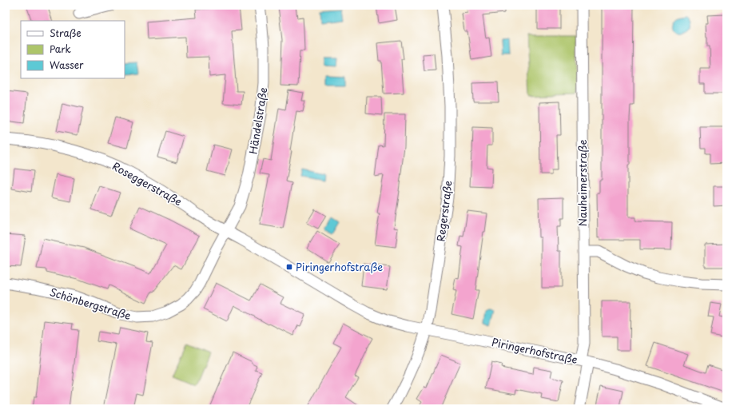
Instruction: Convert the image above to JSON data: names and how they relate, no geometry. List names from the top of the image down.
{
  "streets": {
    "street": [
      "Händelstraße",
      "Nauheimerstraße",
      "Roseggerstraße",
      "Regerstraße",
      "Schönbergstraße",
      "Piringerhofstraße"
    ]
  },
  "crossings": [
    ["Händelstraße", "Roseggerstraße"],
    ["Händelstraße", "Schönbergstraße"],
    ["Händelstraße", "Piringerhofstraße"],
    ["Nauheimerstraße", "Piringerhofstraße"],
    ["Roseggerstraße", "Schönbergstraße"],
    ["Roseggerstraße", "Piringerhofstraße"],
    ["Regerstraße", "Piringerhofstraße"],
    ["Schönbergstraße", "Piringerhofstraße"]
  ],
  "places": {
    "transit": ["Piringerhofstraße"]
  },
  "legend": ["Straße", "Park", "Wasser"]
}
